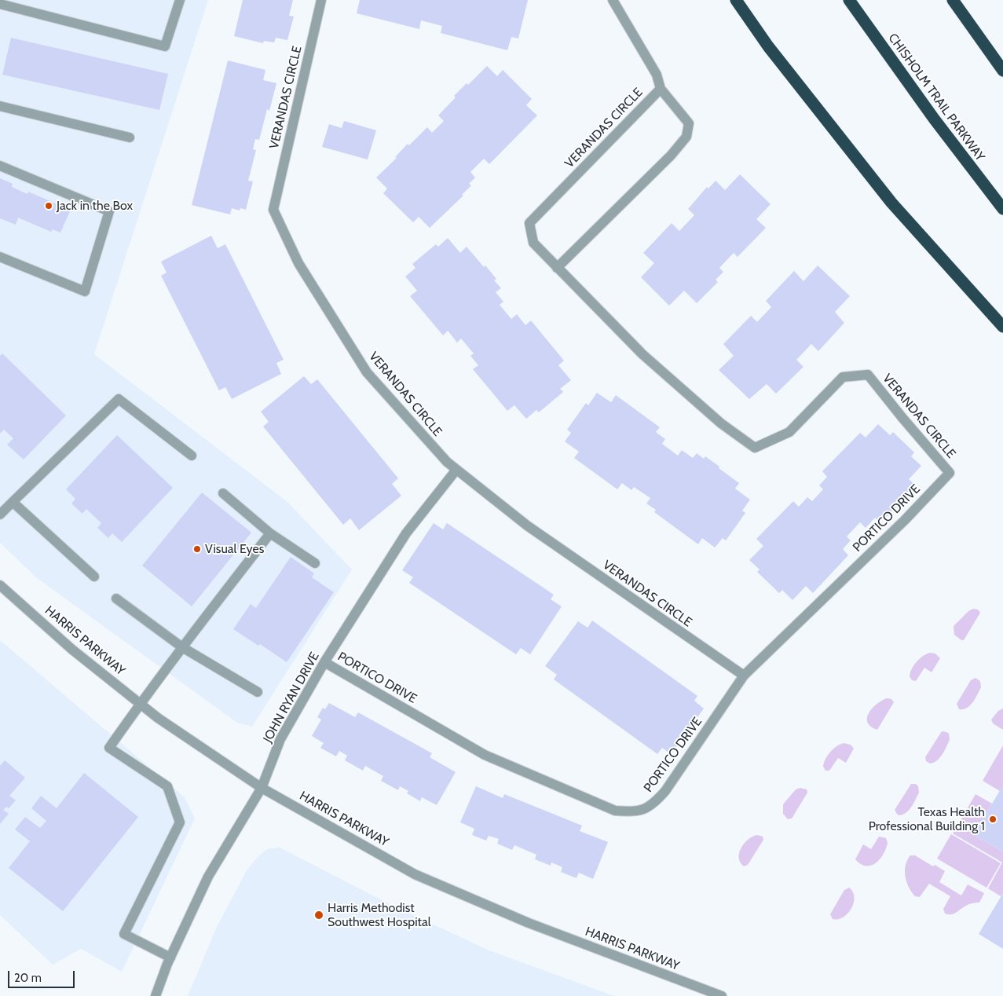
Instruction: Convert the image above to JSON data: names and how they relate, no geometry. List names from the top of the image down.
{
  "streets": {
    "highway": ["CHISHOLM TRAIL PARKWAY"],
    "street": [
      "VERANDAS CIRCLE",
      "PORTICO DRIVE",
      "HARRIS PARKWAY",
      "JOHN RYAN DRIVE"
    ]
  },
  "crossings": [
    ["VERANDAS CIRCLE", "PORTICO DRIVE"],
    ["VERANDAS CIRCLE", "JOHN RYAN DRIVE"],
    ["PORTICO DRIVE", "JOHN RYAN DRIVE"],
    ["HARRIS PARKWAY", "JOHN RYAN DRIVE"]
  ],
  "places": [
    "Jack in the Box",
    "Visual Eyes",
    "Texas Health Professional Building 1",
    "Harris Methodist Southwest Hospital"
  ],
  "scale_bar": "20 m"
}
